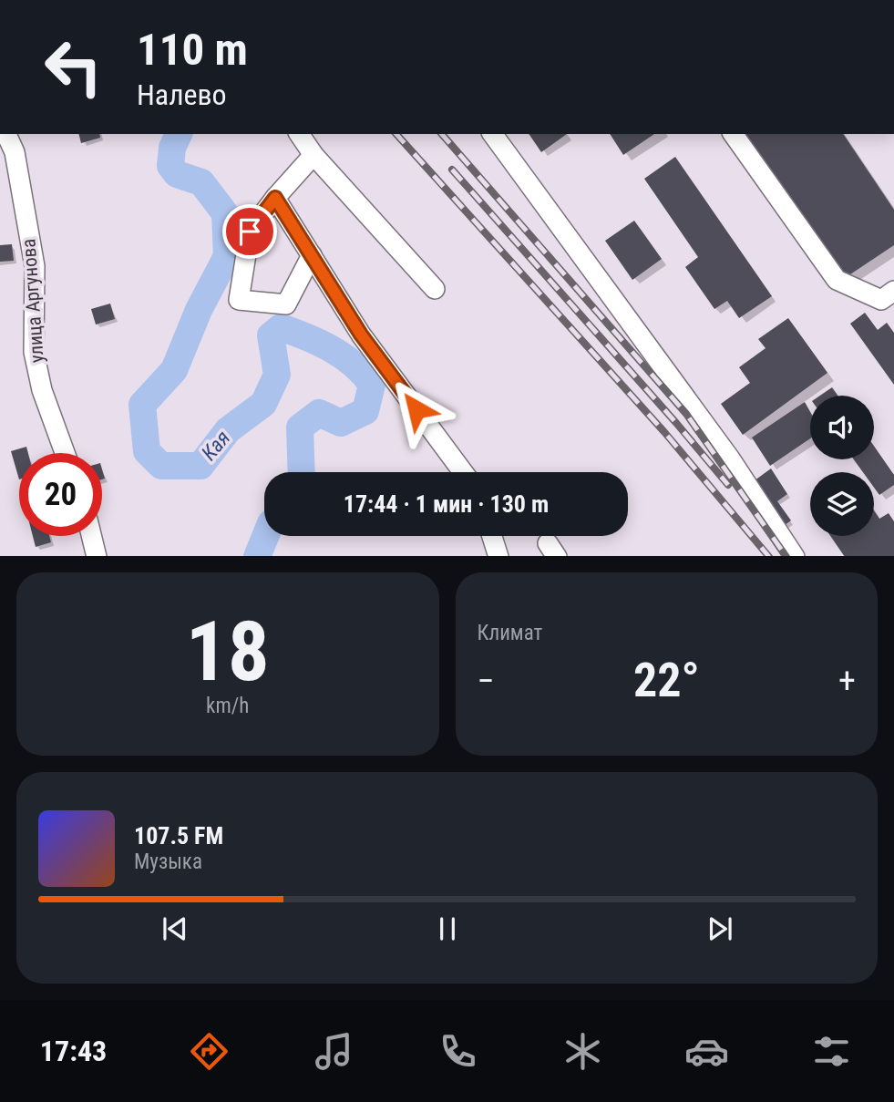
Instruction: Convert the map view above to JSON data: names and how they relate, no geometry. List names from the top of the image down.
{
  "streets": {
    "street": ["улица Аргунова"]
  },
  "water": ["Кая"],
  "page": {
    "turn": ["110 m", "Налево"],
    "limit": "20",
    "trip": "17:44 · 1 мин · 130 m",
    "tile": [
      ["18", "km/h"],
      "Климат"
    ],
    "heat": ["−", "22°", "+"],
    "song": ["107.5 FM", "Музыка"],
    "tabs": "17:43"
  }
}
